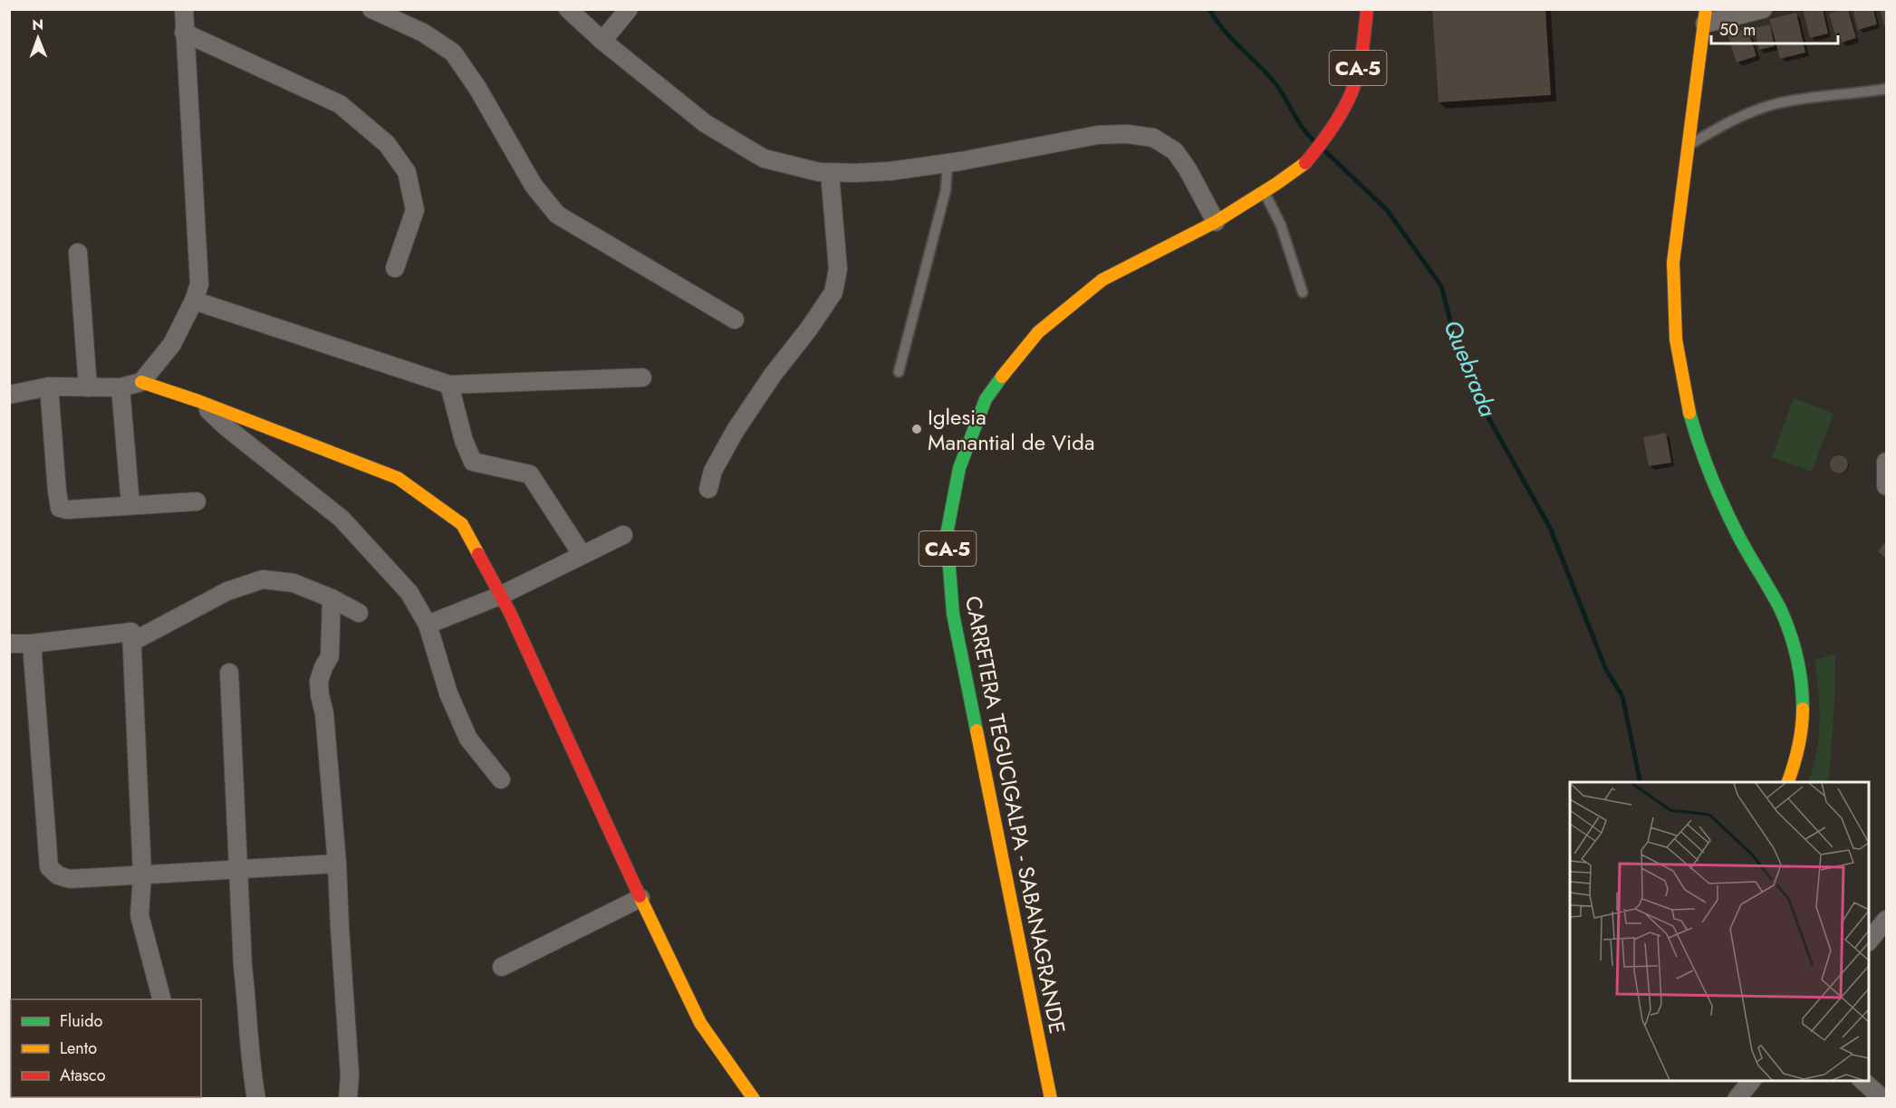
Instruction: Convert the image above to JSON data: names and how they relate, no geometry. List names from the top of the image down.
{
  "streets": {
    "main road": ["CA-5", "CARRETERA TEGUCIGALPA - SABANAGRANDE"]
  },
  "water": ["Quebrada"],
  "places": ["Iglesia Manantial de Vida"],
  "legend": ["Fluido", "Lento", "Atasco"],
  "scale_bar": "50 m",
  "north": "top"
}
